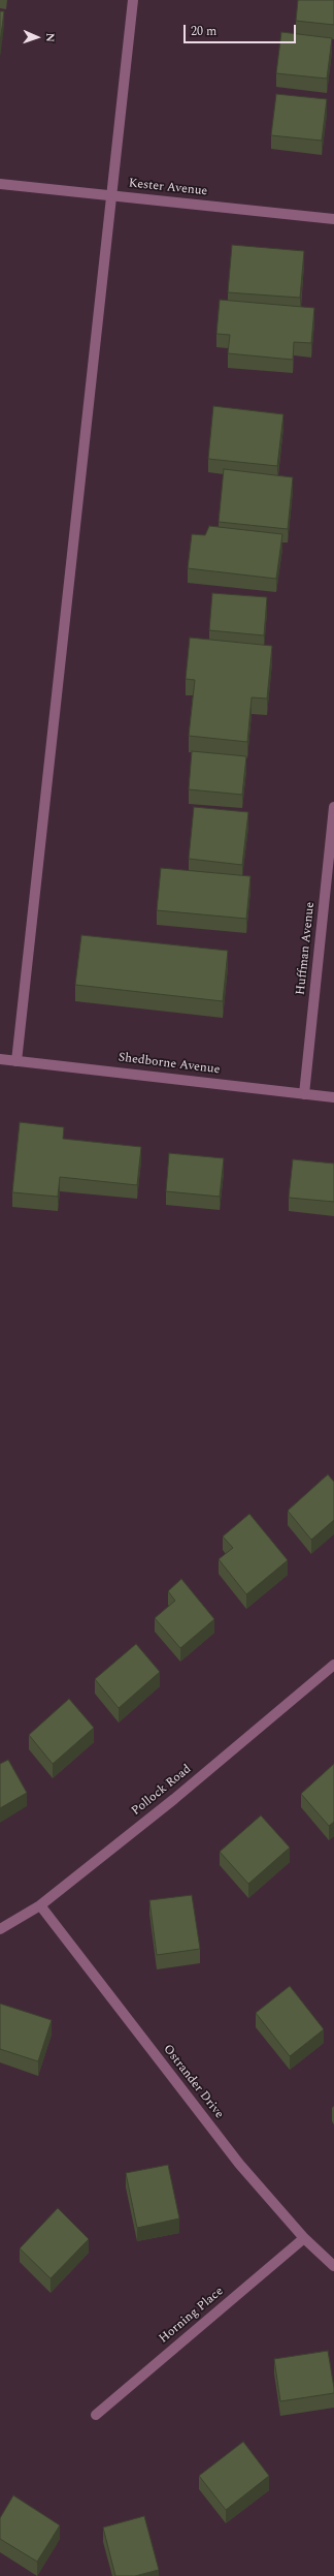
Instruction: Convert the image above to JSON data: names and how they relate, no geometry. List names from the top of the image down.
{
  "streets": {
    "street": [
      "Kester Avenue",
      "Huffman Avenue",
      "Shedborne Avenue",
      "Pollock Road",
      "Ostrander Drive",
      "Horning Place"
    ]
  },
  "crossings": [
    ["Huffman Avenue", "Shedborne Avenue"],
    ["Pollock Road", "Ostrander Drive"],
    ["Ostrander Drive", "Horning Place"]
  ],
  "scale_bar": "20 m",
  "north": "right"
}
